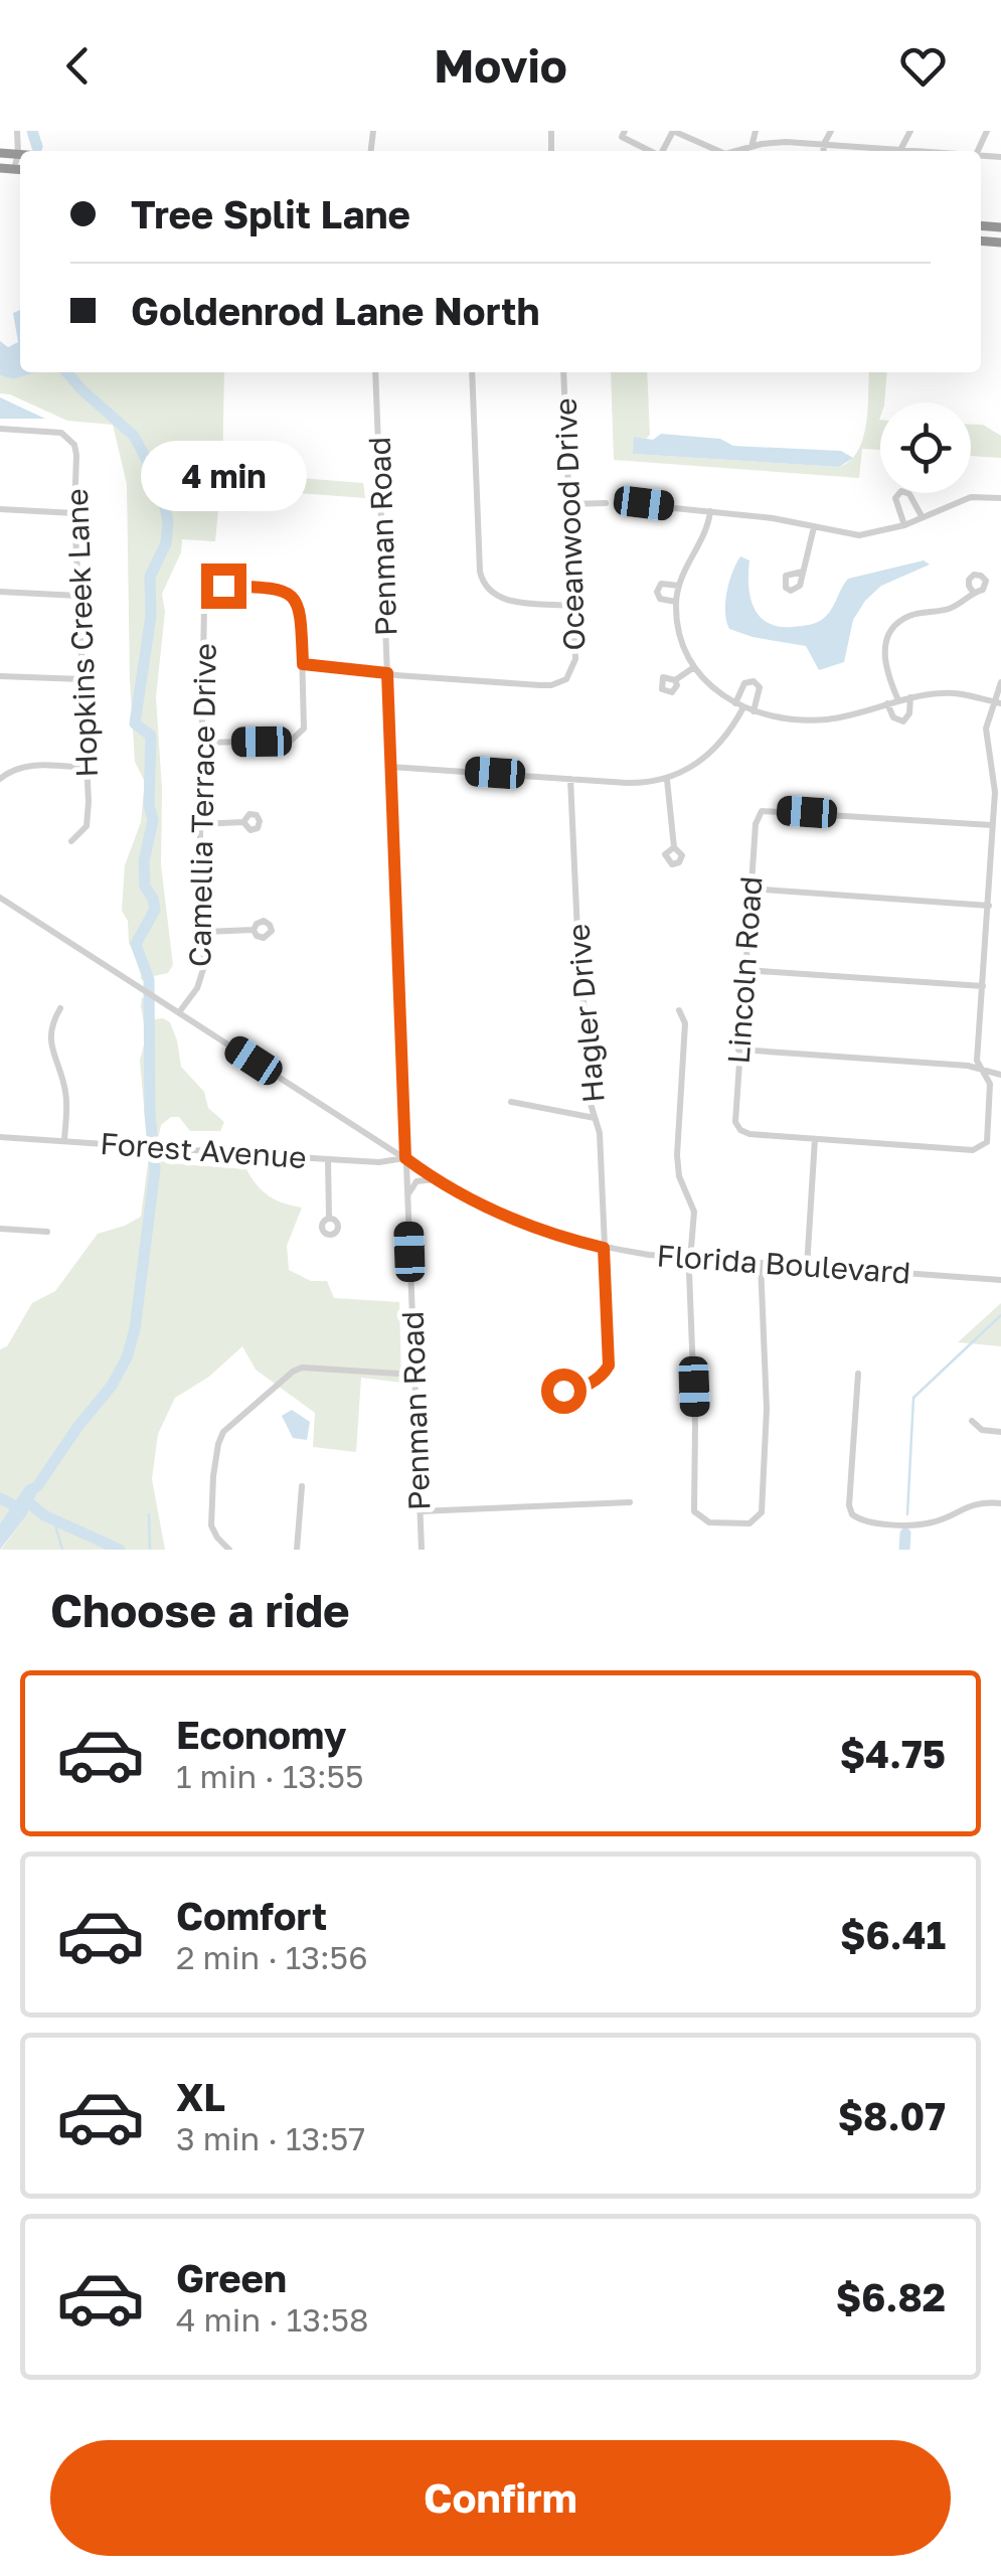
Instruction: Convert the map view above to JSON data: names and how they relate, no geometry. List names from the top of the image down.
{
  "streets": {
    "street": [
      "Oceanwood Drive",
      "Penman Road",
      "Hopkins Creek Lane",
      "Camellia Terrace Drive",
      "Lincoln Road",
      "Hagler Drive",
      "Forest Avenue",
      "Florida Boulevard"
    ]
  },
  "crossings": [
    ["Oceanwood Drive", "Penman Road"],
    ["Penman Road", "Forest Avenue"],
    ["Penman Road", "Florida Boulevard"],
    ["Camellia Terrace Drive", "Florida Boulevard"],
    ["Hagler Drive", "Florida Boulevard"],
    ["Forest Avenue", "Florida Boulevard"]
  ],
  "page": {
    "header": "Movio",
    "banner": ["Tree Split Lane", "Goldenrod Lane North"],
    "bubble": "4 min",
    "heading": "Choose a ride",
    "list": [
      {
        "name": "Economy",
        "note": "1 min · 13:55",
        "value": "$4.75"
      },
      {
        "name": "Comfort",
        "note": "2 min · 13:56",
        "value": "$6.41"
      },
      {
        "name": "XL",
        "note": "3 min · 13:57",
        "value": "$8.07"
      },
      {
        "name": "Green",
        "note": "4 min · 13:58",
        "value": "$6.82"
      }
    ],
    "buttons": "Confirm"
  }
}
